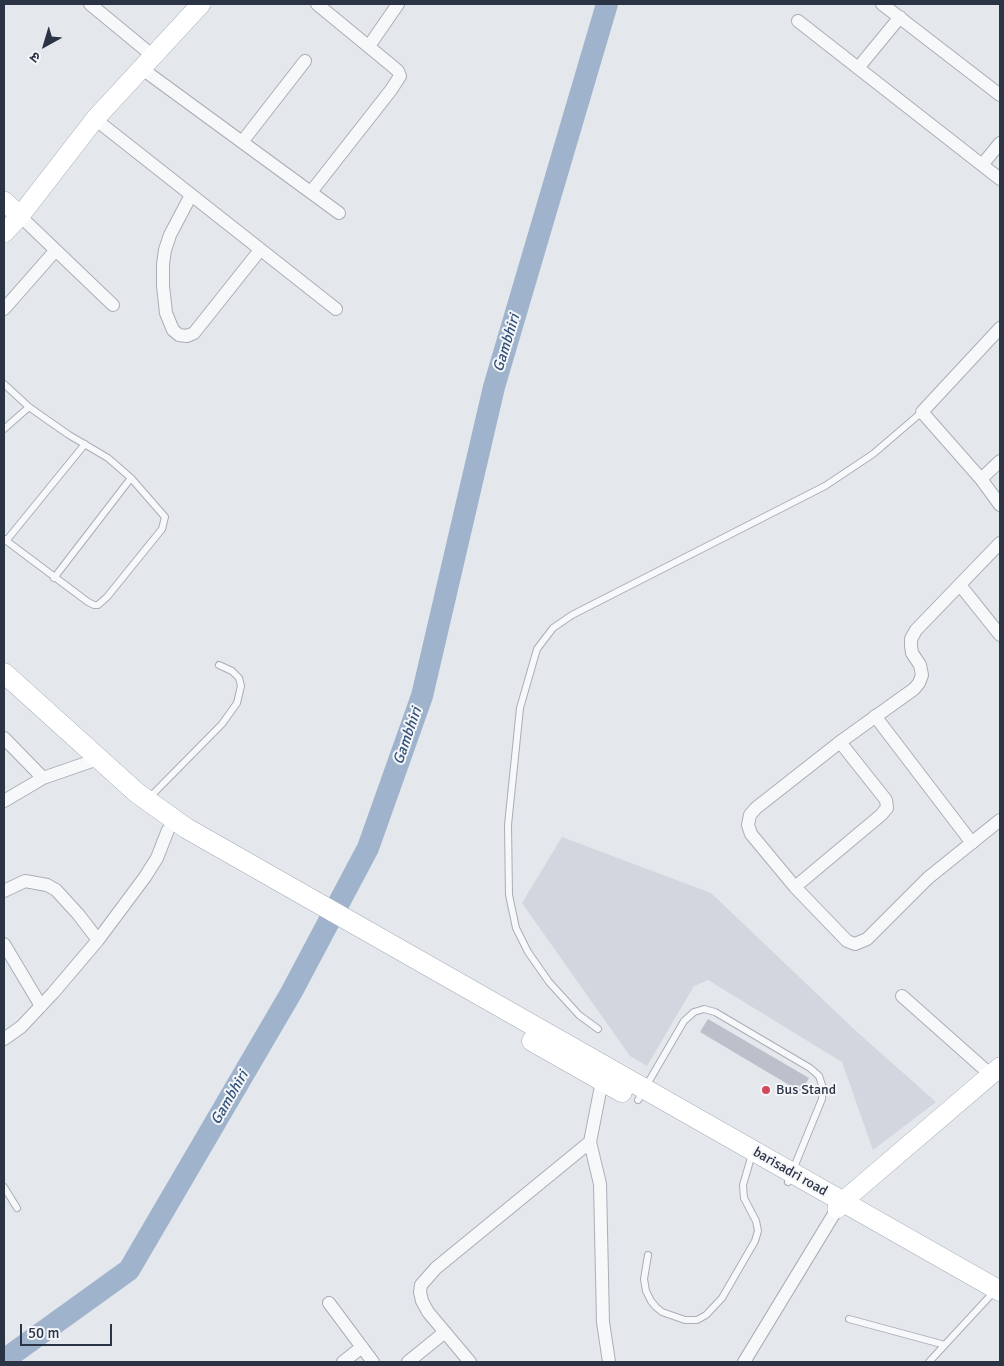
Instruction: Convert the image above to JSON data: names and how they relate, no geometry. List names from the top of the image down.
{
  "streets": {
    "main road": ["barisadri road"]
  },
  "water": ["Gambhiri"],
  "places": ["Bus Stand"],
  "scale_bar": "50 m",
  "north": "bottom left"
}
